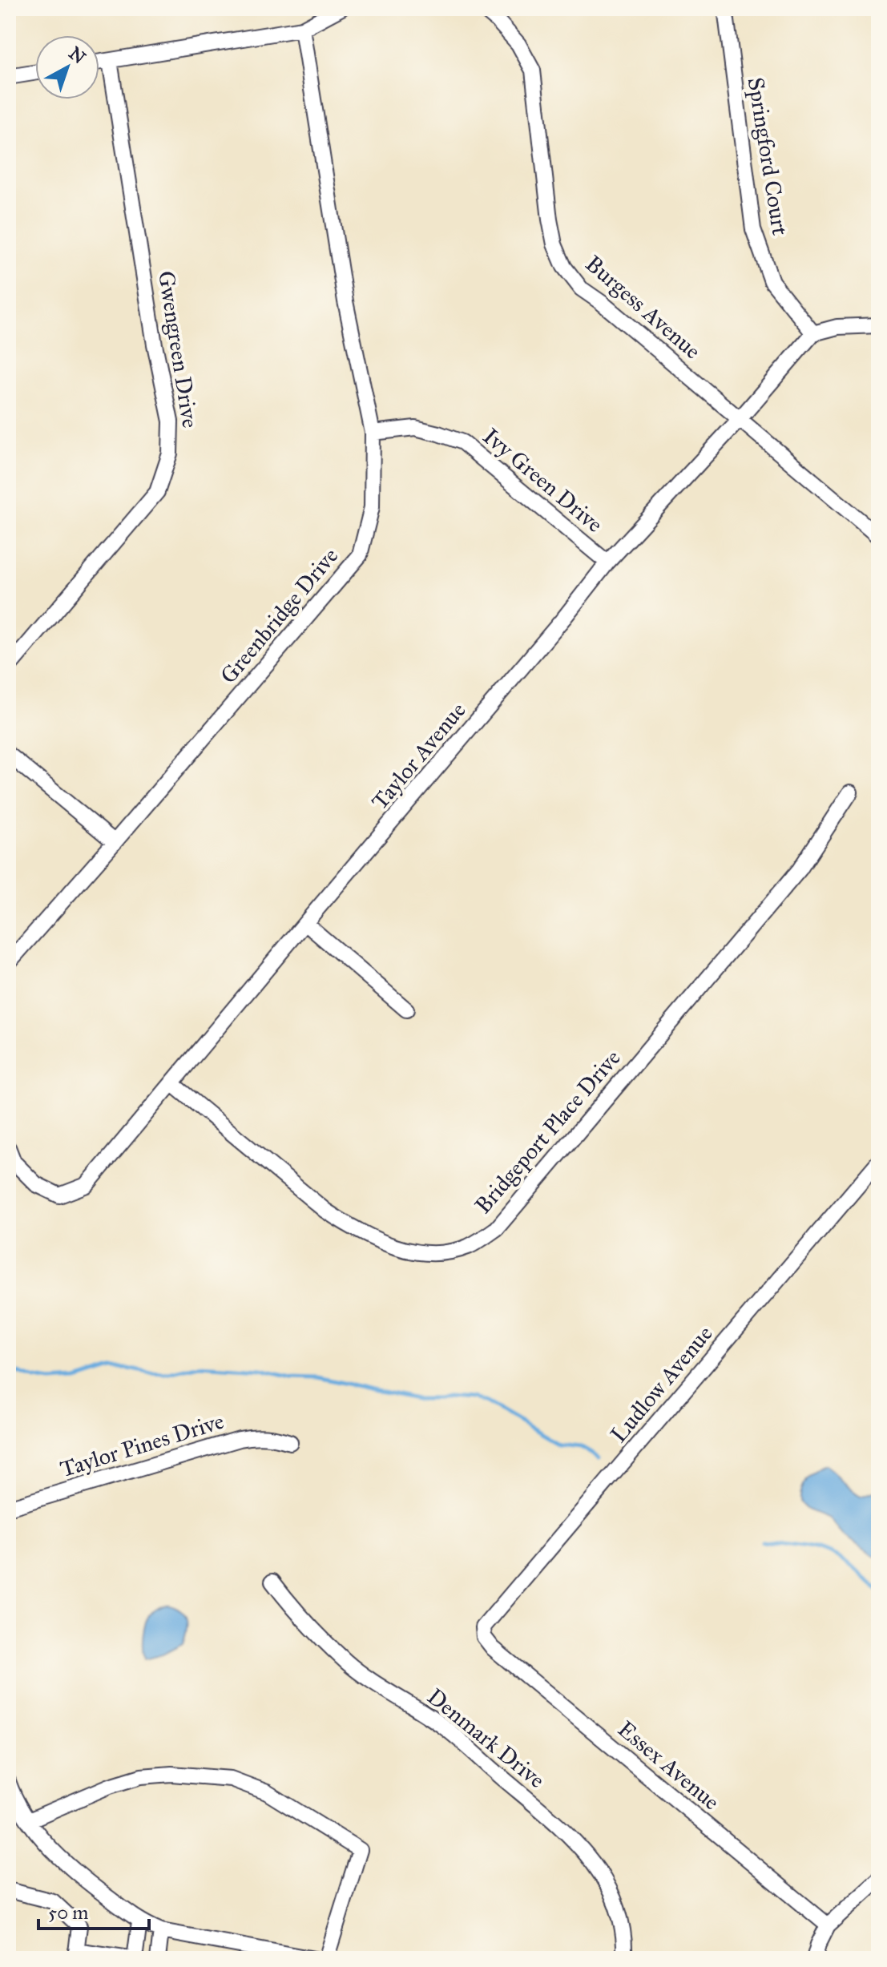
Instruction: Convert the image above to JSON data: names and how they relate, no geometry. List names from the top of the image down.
{
  "streets": {
    "street": [
      "Springford Court",
      "Burgess Avenue",
      "Gwengreen Drive",
      "Ivy Green Drive",
      "Greenbridge Drive",
      "Taylor Avenue",
      "Bridgeport Place Drive",
      "Ludlow Avenue",
      "Taylor Pines Drive",
      "Denmark Drive",
      "Essex Avenue"
    ]
  },
  "crossings": [
    ["Springford Court", "Taylor Avenue"],
    ["Burgess Avenue", "Taylor Avenue"],
    ["Ivy Green Drive", "Greenbridge Drive"],
    ["Ivy Green Drive", "Taylor Avenue"],
    ["Taylor Avenue", "Bridgeport Place Drive"],
    ["Ludlow Avenue", "Essex Avenue"]
  ],
  "scale_bar": "50 m",
  "north": "top right"
}
